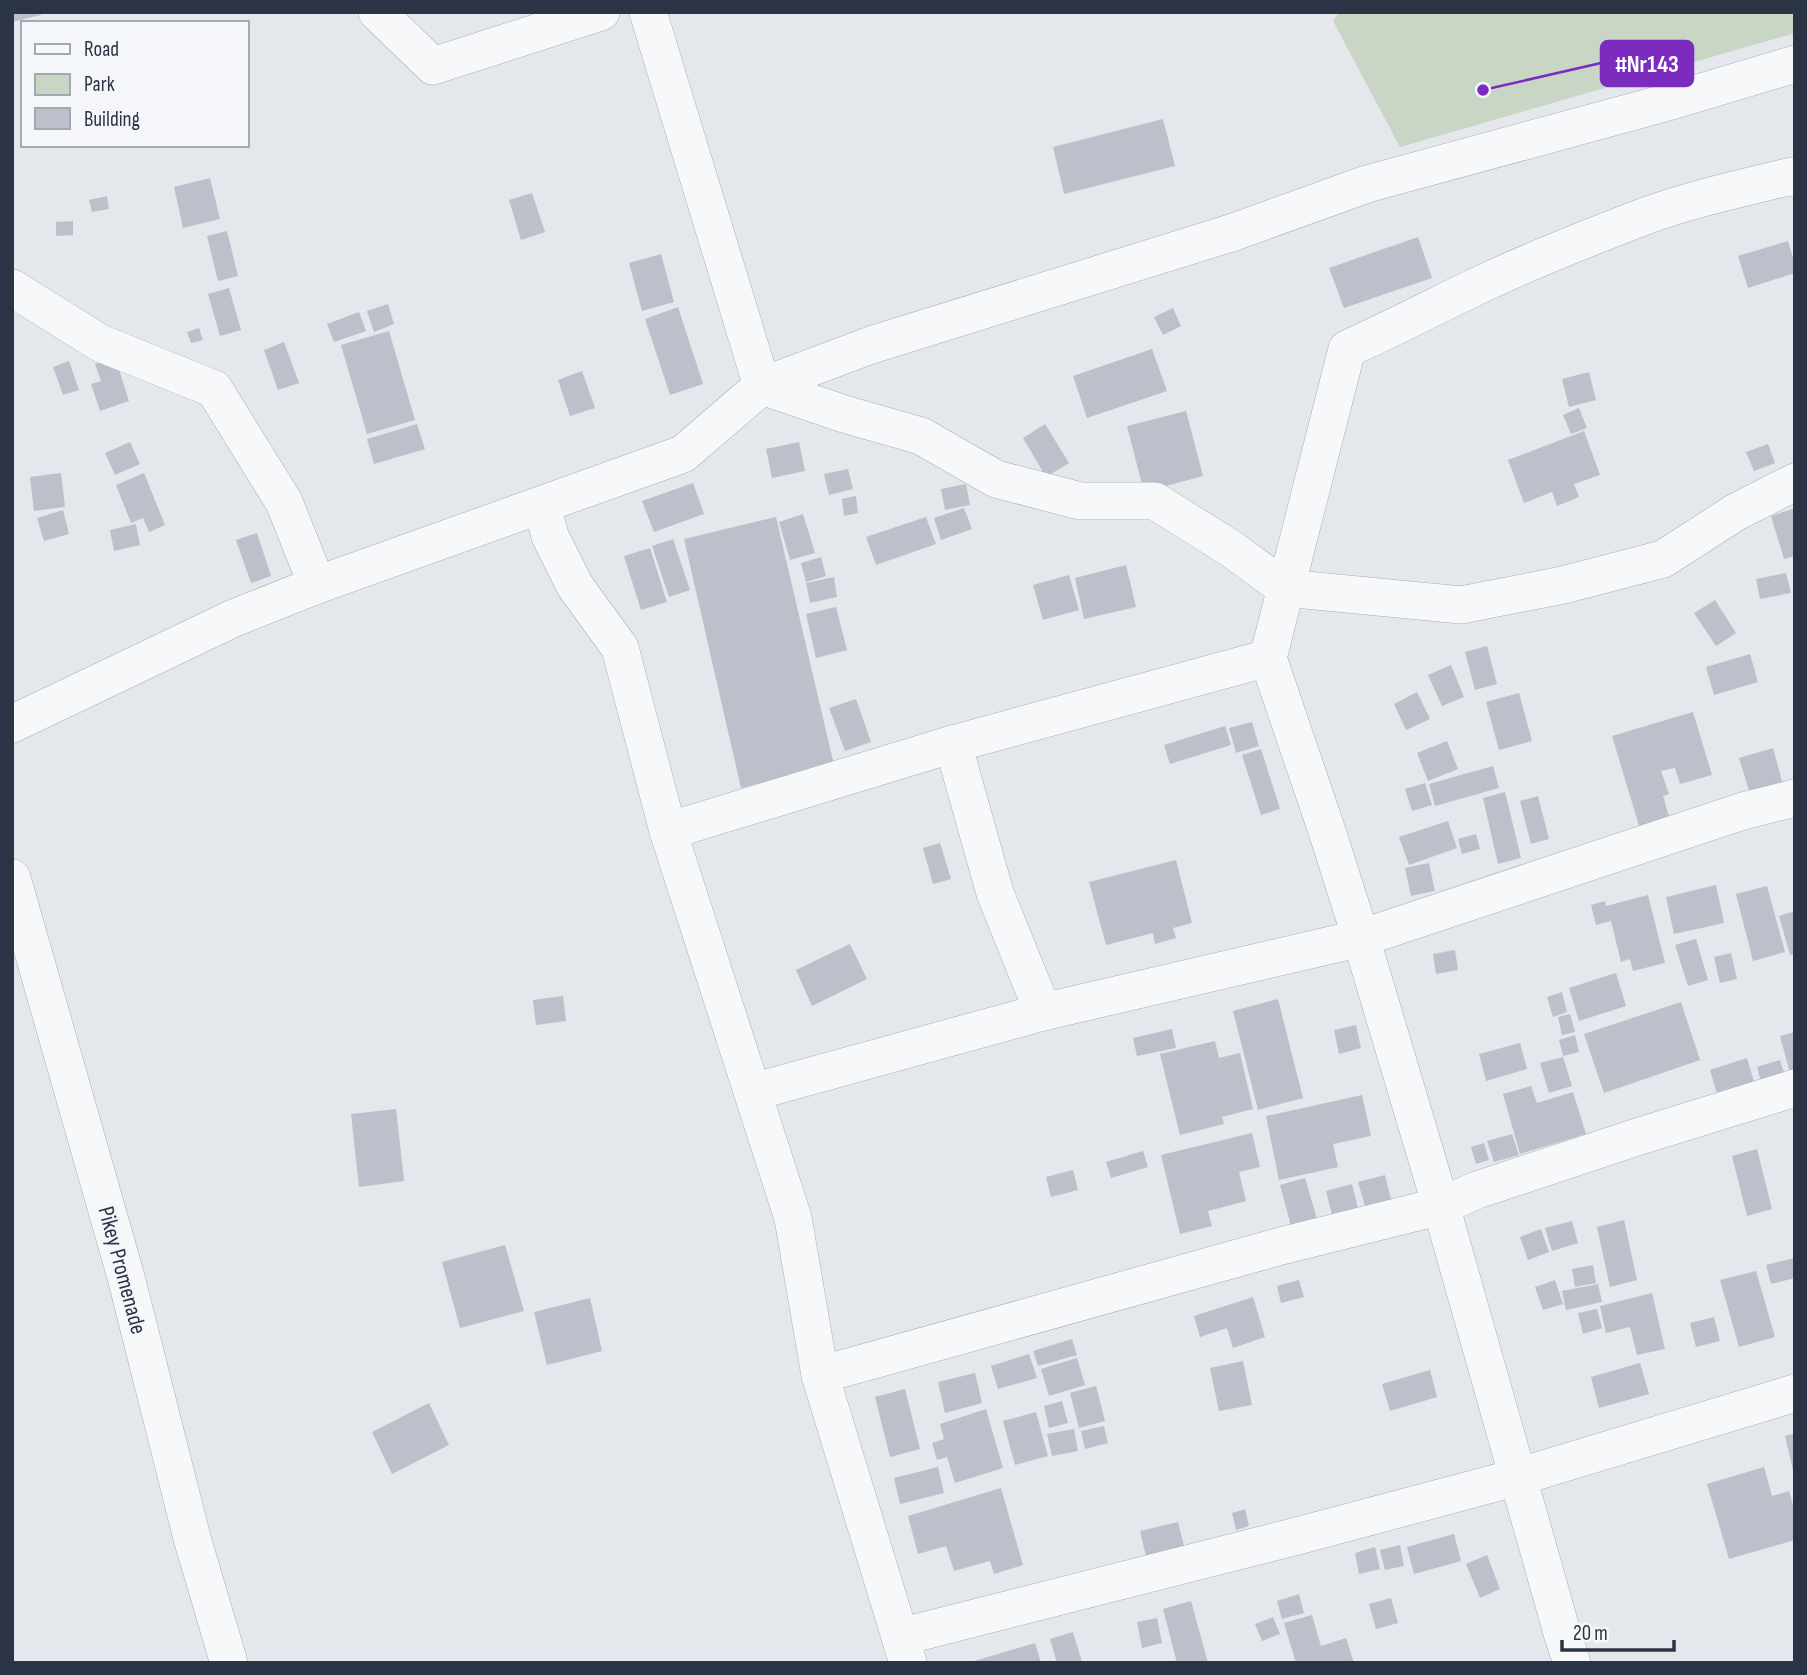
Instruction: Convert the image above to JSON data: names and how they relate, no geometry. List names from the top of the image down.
{
  "streets": {
    "street": ["Pikey Promenade"]
  },
  "places": ["#Nr143"],
  "legend": ["Road", "Park", "Building"],
  "scale_bar": "20 m"
}
